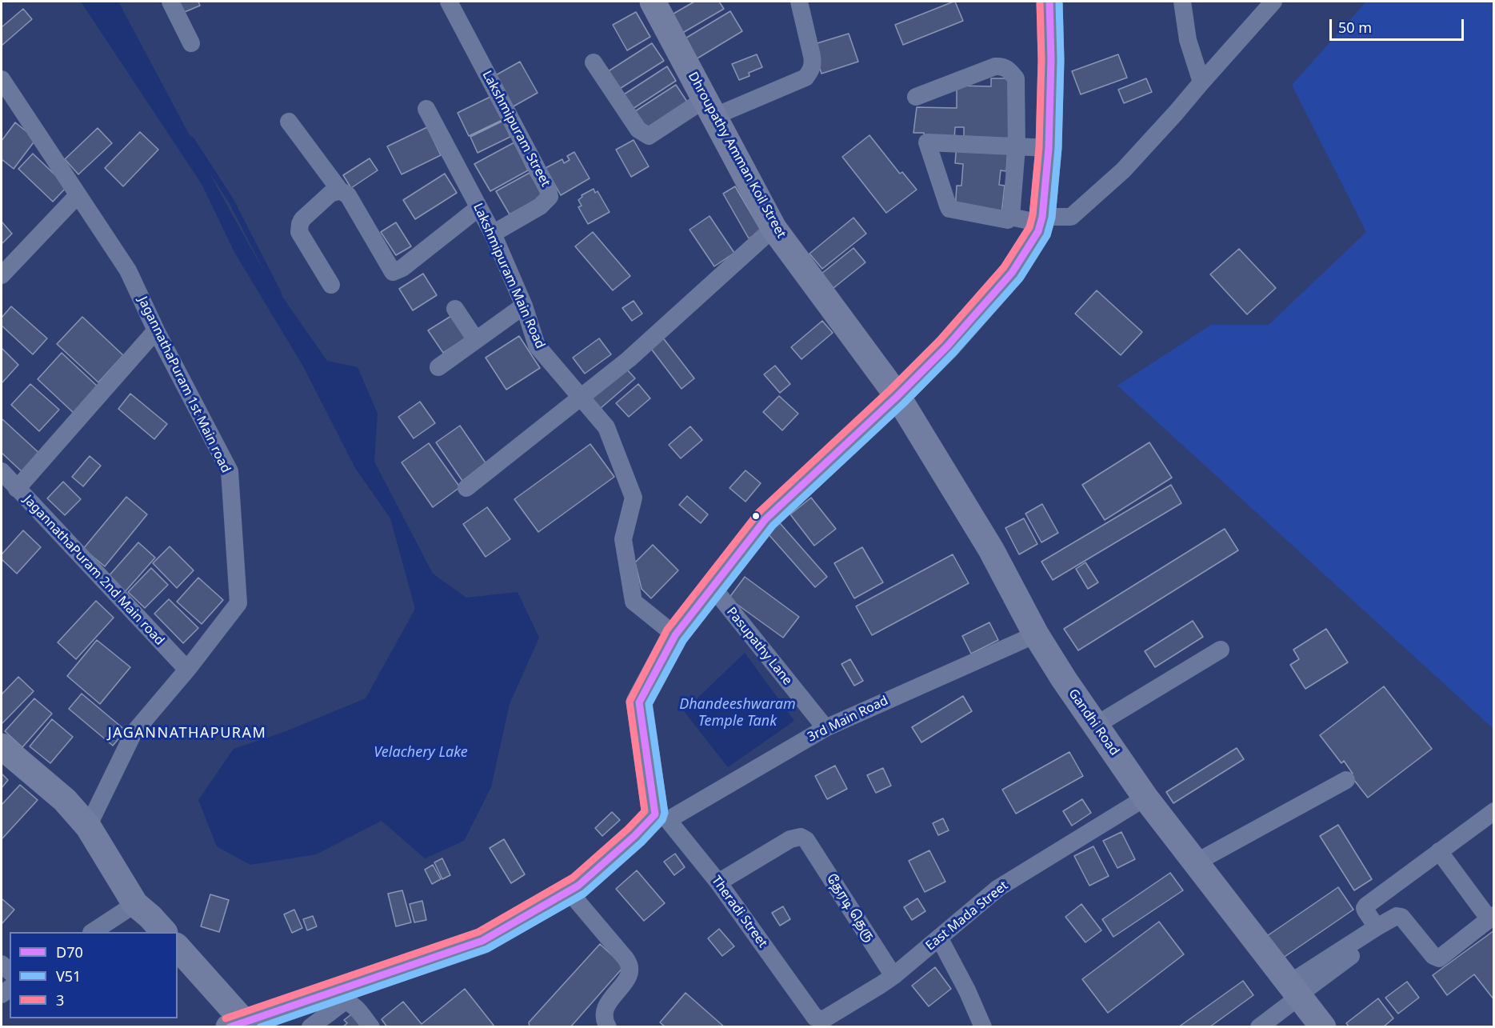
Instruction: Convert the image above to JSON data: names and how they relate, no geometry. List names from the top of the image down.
{
  "streets": {
    "street": [
      "Lakshmipuram Street",
      "Dhroupathy Amman Koil Street",
      "Lakshmipuram Main Road",
      "JagannathaPuram 1st Main road",
      "JagannathaPuram 2nd Main road",
      "Pasupathy Lane",
      "3rd Main Road",
      "Gandhi Road",
      "தேரடி தெரு",
      "Theradi Street",
      "East Mada Street"
    ]
  },
  "crossings": [
    ["Lakshmipuram Street", "Lakshmipuram Main Road"],
    ["Dhroupathy Amman Koil Street", "Gandhi Road"],
    ["JagannathaPuram 1st Main road", "JagannathaPuram 2nd Main road"],
    ["Pasupathy Lane", "3rd Main Road"],
    ["3rd Main Road", "Gandhi Road"],
    ["3rd Main Road", "Theradi Street"],
    ["Gandhi Road", "East Mada Street"],
    ["தேரடி தெரு", "Theradi Street"],
    ["தேரடி தெரு", "East Mada Street"],
    ["Theradi Street", "East Mada Street"]
  ],
  "districts": ["JAGANNATHAPURAM"],
  "water": ["Dhandeeshwaram Temple Tank", "Velachery Lake"],
  "lines": ["transit line D70", "transit line V51", "transit line 3"],
  "legend": ["D70", "V51", "3"],
  "scale_bar": "50 m"
}
